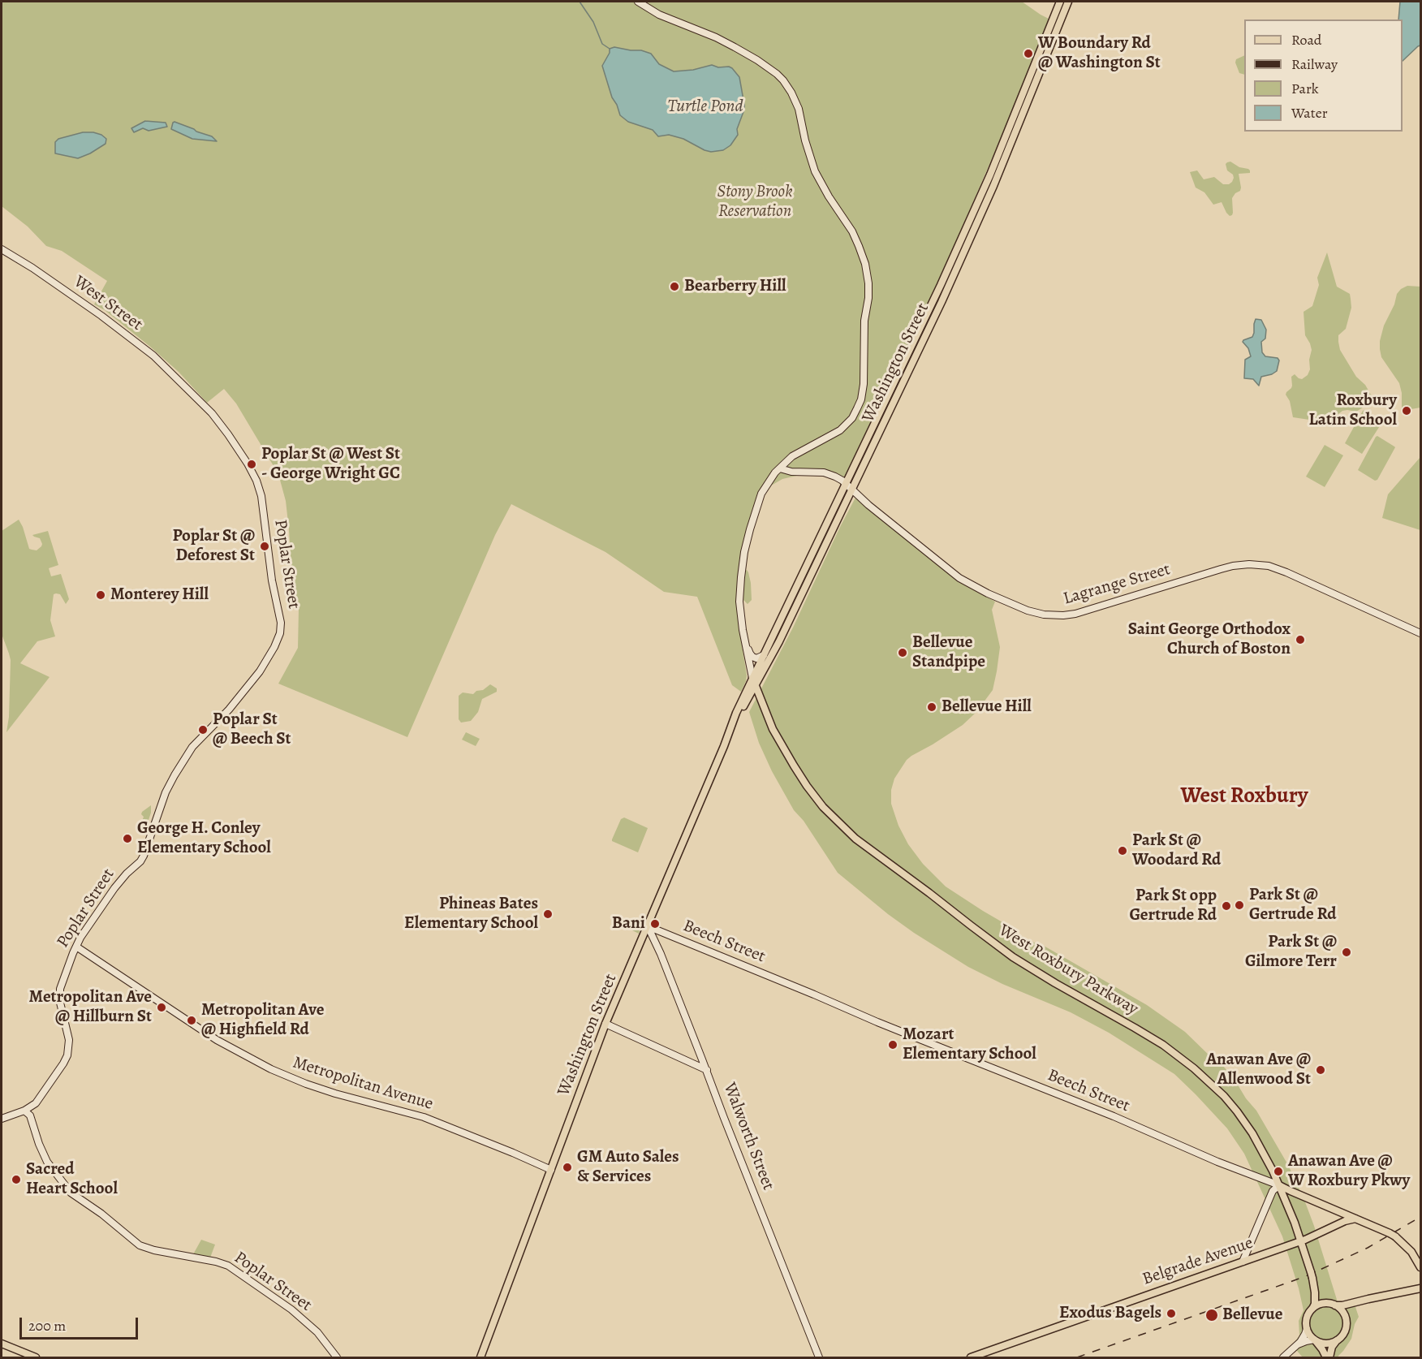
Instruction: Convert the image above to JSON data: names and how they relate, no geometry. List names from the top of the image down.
{
  "streets": {
    "main road": [
      "Washington Street",
      "Beech Street",
      "West Roxbury Parkway",
      "Belgrade Avenue"
    ],
    "street": [
      "West Street",
      "Poplar Street",
      "Lagrange Street",
      "Metropolitan Avenue",
      "Walworth Street"
    ]
  },
  "crossings": [
    ["West Street", "Poplar Street"],
    ["Washington Street", "Lagrange Street"],
    ["Washington Street", "Beech Street"],
    ["Washington Street", "West Roxbury Parkway"],
    ["Washington Street", "Metropolitan Avenue"],
    ["Washington Street", "Walworth Street"],
    ["Poplar Street", "Metropolitan Avenue"],
    ["Beech Street", "West Roxbury Parkway"],
    ["Beech Street", "Walworth Street"],
    ["Beech Street", "Belgrade Avenue"],
    ["West Roxbury Parkway", "Belgrade Avenue"]
  ],
  "districts": ["West Roxbury"],
  "water": ["Turtle Pond"],
  "parks": ["Stony Brook Reservation"],
  "places": [
    "W Boundary Rd @ Washington St",
    "Bearberry Hill",
    "Roxbury Latin School",
    "Poplar St @ West St - George Wright GC",
    "Poplar St @ Deforest St",
    "Monterey Hill",
    "Saint George Orthodox Church of Boston",
    "Bellevue Standpipe",
    "Bellevue Hill",
    "Poplar St @ Beech St",
    "George H. Conley Elementary School",
    "Park St @ Woodard Rd",
    "Park St @ Gertrude Rd",
    "Park St opp Gertrude Rd",
    "Phineas Bates Elementary School",
    "Bani",
    "Park St @ Gilmore Terr",
    "Metropolitan Ave @ Hillburn St",
    "Metropolitan Ave @ Highfield Rd",
    "Mozart Elementary School",
    "Anawan Ave @ Allenwood St",
    "GM Auto Sales & Services",
    "Anawan Ave @ W Roxbury Pkwy",
    "Sacred Heart School",
    "Exodus Bagels",
    "Bellevue"
  ],
  "legend": [
    "Road",
    "Railway",
    "Park",
    "Water"
  ],
  "scale_bar": "200 m"
}
